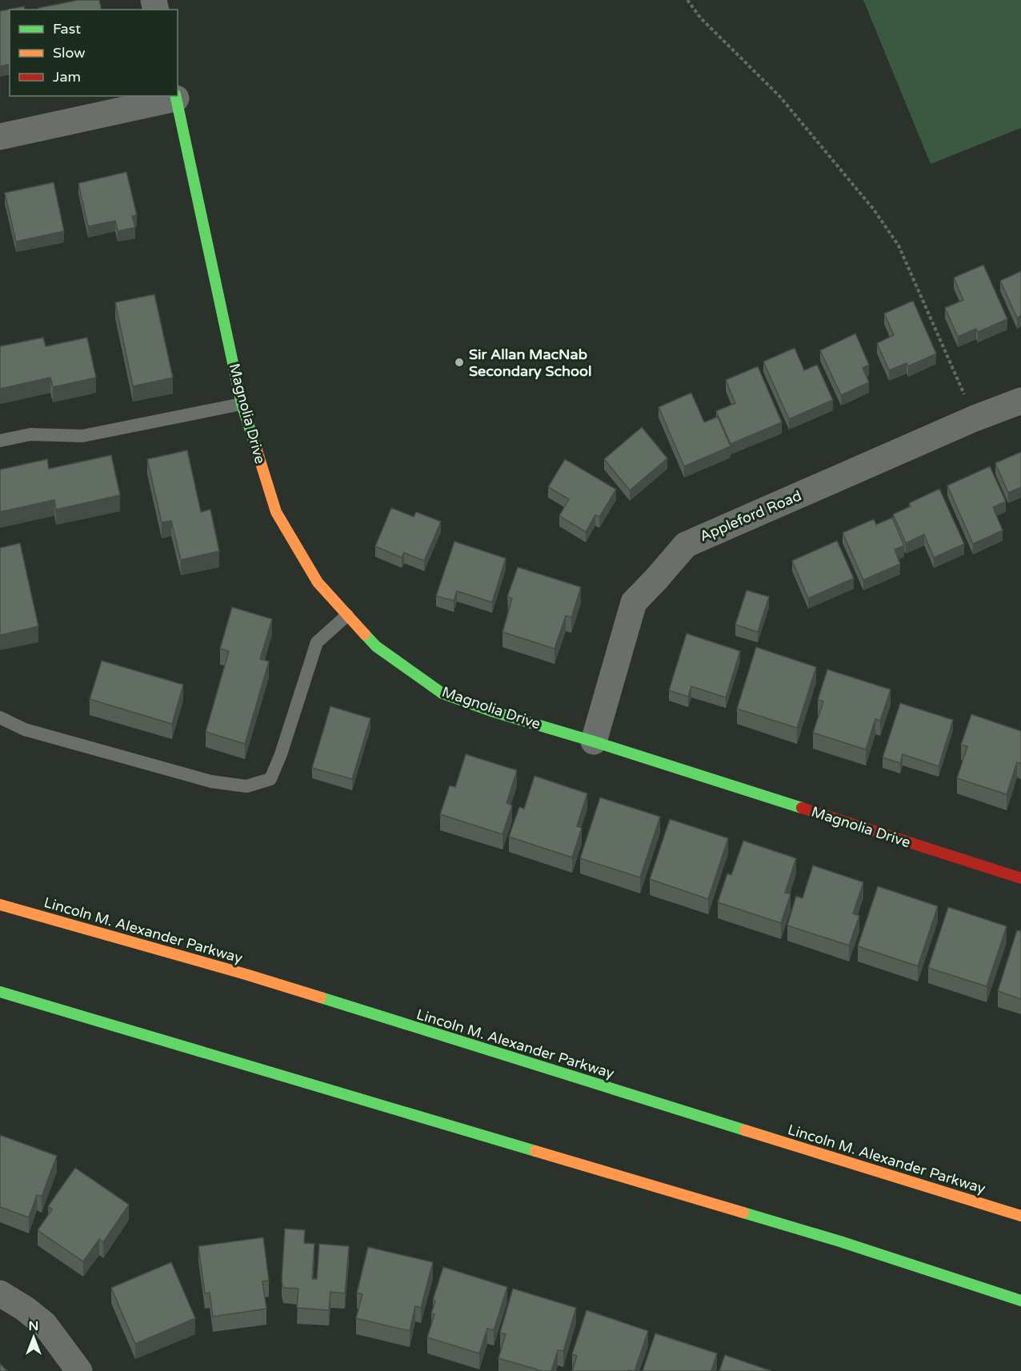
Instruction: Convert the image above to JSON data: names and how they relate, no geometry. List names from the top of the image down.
{
  "streets": {
    "main road": ["Magnolia Drive", "Lincoln M. Alexander Parkway"],
    "street": ["Appleford Road"]
  },
  "crossings": [
    ["Magnolia Drive", "Appleford Road"]
  ],
  "places": ["Sir Allan MacNab Secondary School"],
  "legend": ["Fast", "Slow", "Jam"],
  "north": "top"
}
